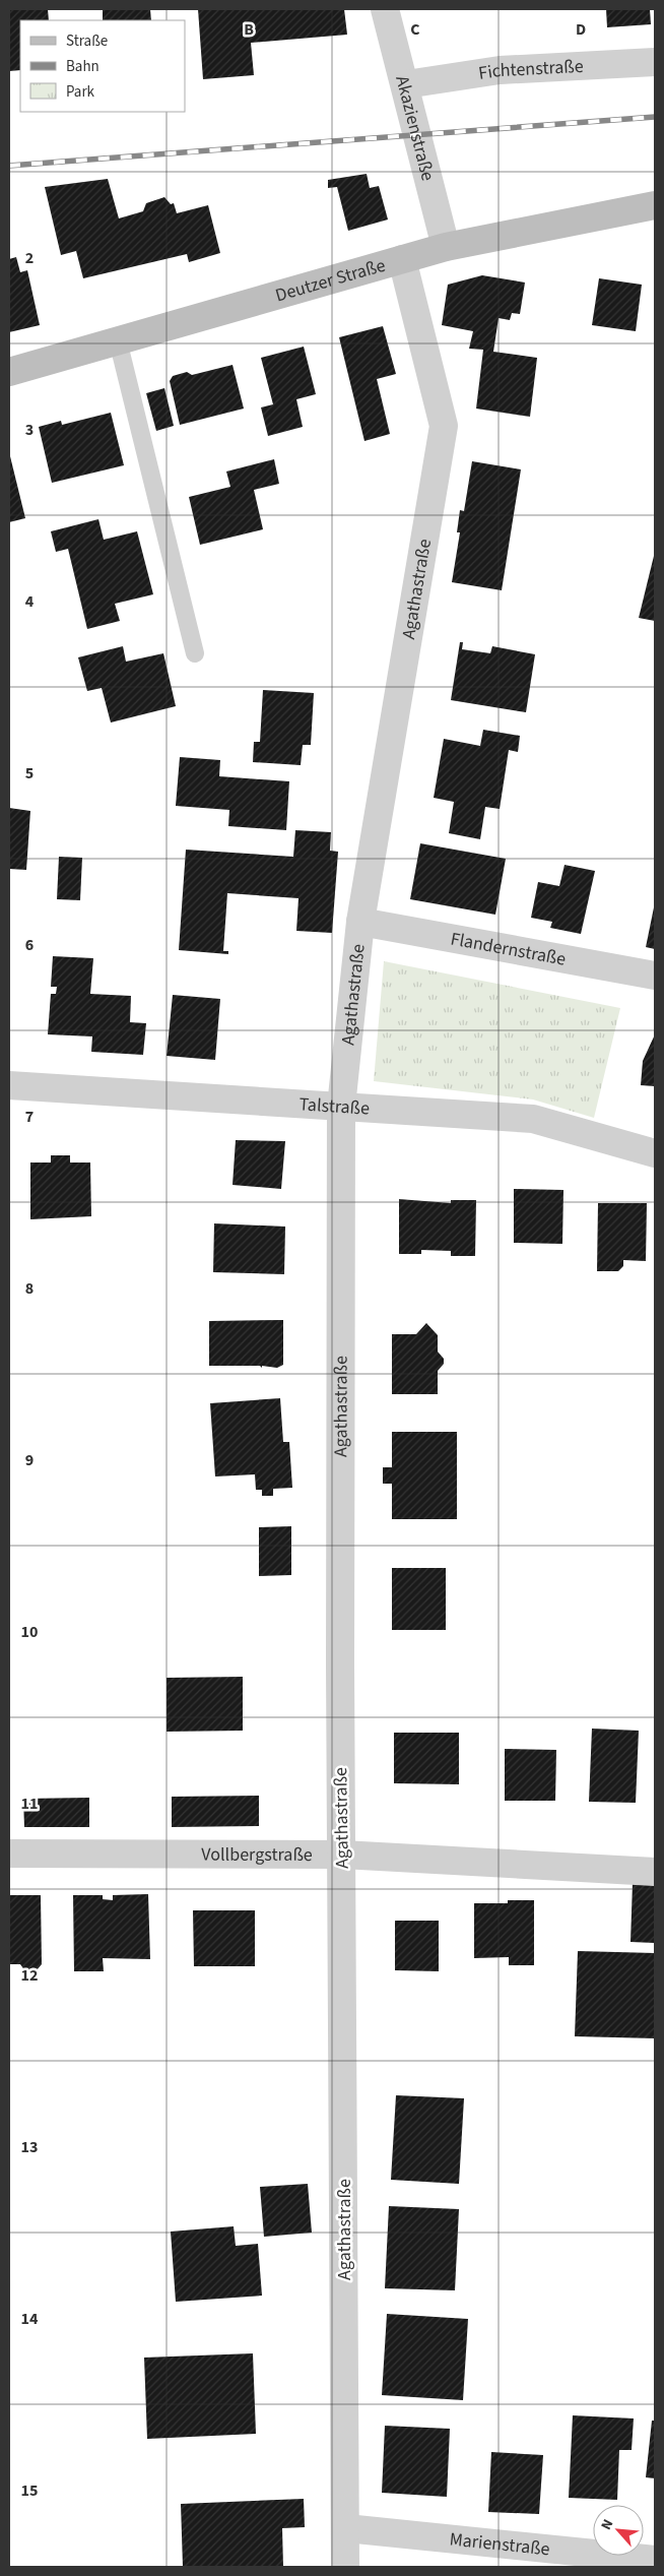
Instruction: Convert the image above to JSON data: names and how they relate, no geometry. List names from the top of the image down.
{
  "streets": {
    "main road": ["Deutzer Straße"],
    "street": [
      "Fichtenstraße",
      "Akazienstraße",
      "Agathastraße",
      "Flandernstraße",
      "Talstraße",
      "Vollbergstraße",
      "Marienstraße"
    ]
  },
  "crossings": [
    ["Fichtenstraße", "Akazienstraße"],
    ["Akazienstraße", "Deutzer Straße"],
    ["Deutzer Straße", "Agathastraße"],
    ["Agathastraße", "Flandernstraße"],
    ["Agathastraße", "Talstraße"],
    ["Agathastraße", "Vollbergstraße"],
    ["Agathastraße", "Marienstraße"]
  ],
  "legend": ["Straße", "Bahn", "Park"],
  "north": "top left",
  "grid": {
    "columns": ["B", "C", "D"],
    "rows": [
      "2",
      "3",
      "4",
      "5",
      "6",
      "7",
      "8",
      "9",
      "10",
      "11",
      "12",
      "13",
      "14",
      "15"
    ]
  }
}
